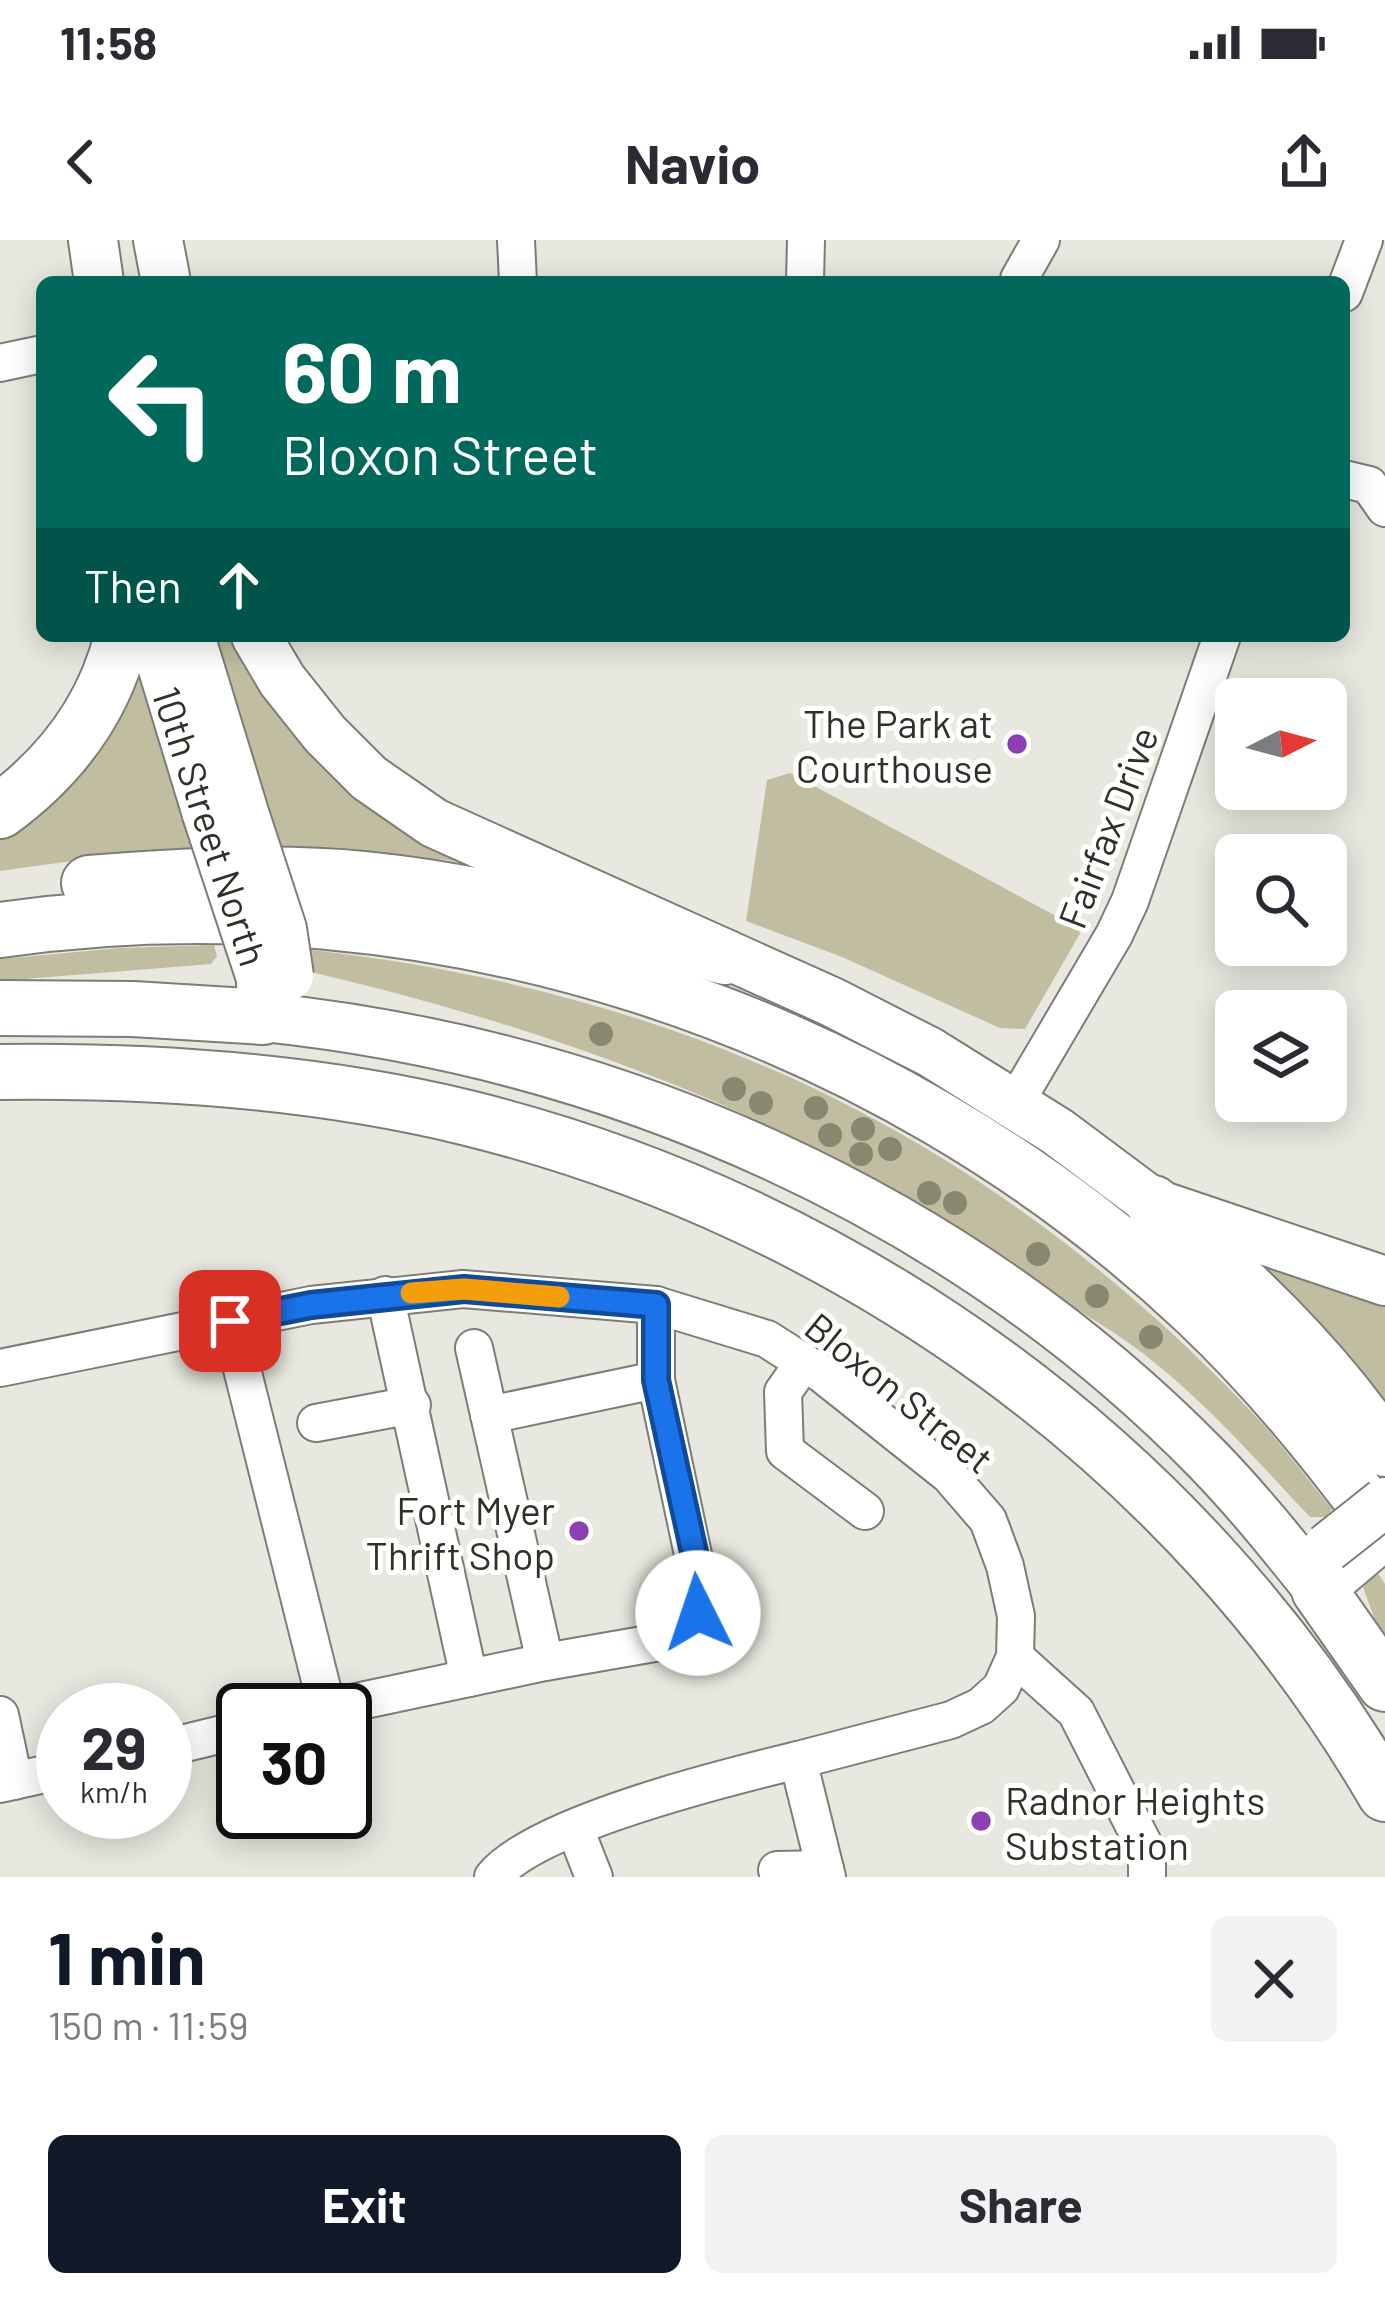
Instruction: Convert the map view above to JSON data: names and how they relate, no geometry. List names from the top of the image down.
{
  "streets": {
    "main road": ["10th Street North"],
    "street": ["Fairfax Drive", "Bloxon Street"]
  },
  "places": ["The Park at Courthouse", "Fort Myer Thrift Shop", "Radnor Heights Substation"],
  "north": "right",
  "page": {
    "status": "11:58",
    "header": "Navio",
    "turn": ["60 m", "Bloxon Street"],
    "then": "Then",
    "speed": "29 km/h",
    "limit": "30",
    "heading": ["1 min", "150 m · 11:59"],
    "buttons": ["Exit", "Share"]
  }
}
